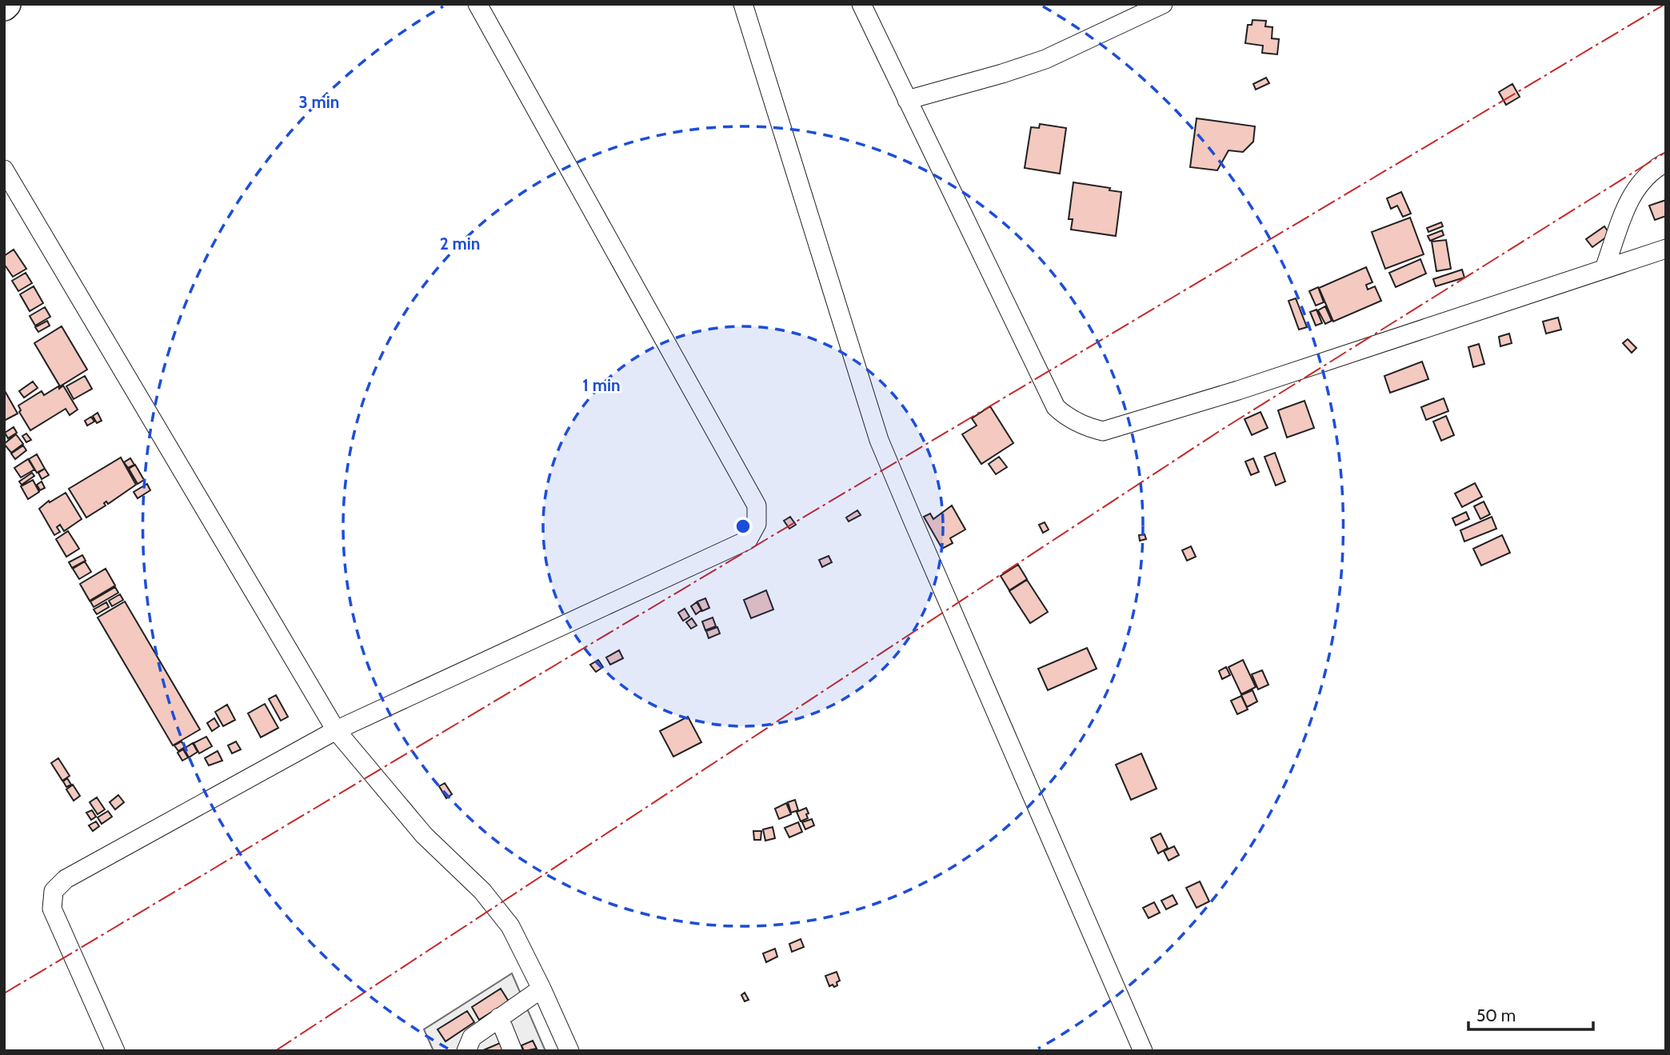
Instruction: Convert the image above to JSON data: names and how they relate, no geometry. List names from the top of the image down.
{
  "scale_bar": "50 m",
  "rings": ["3 min", "2 min", "1 min"]
}
